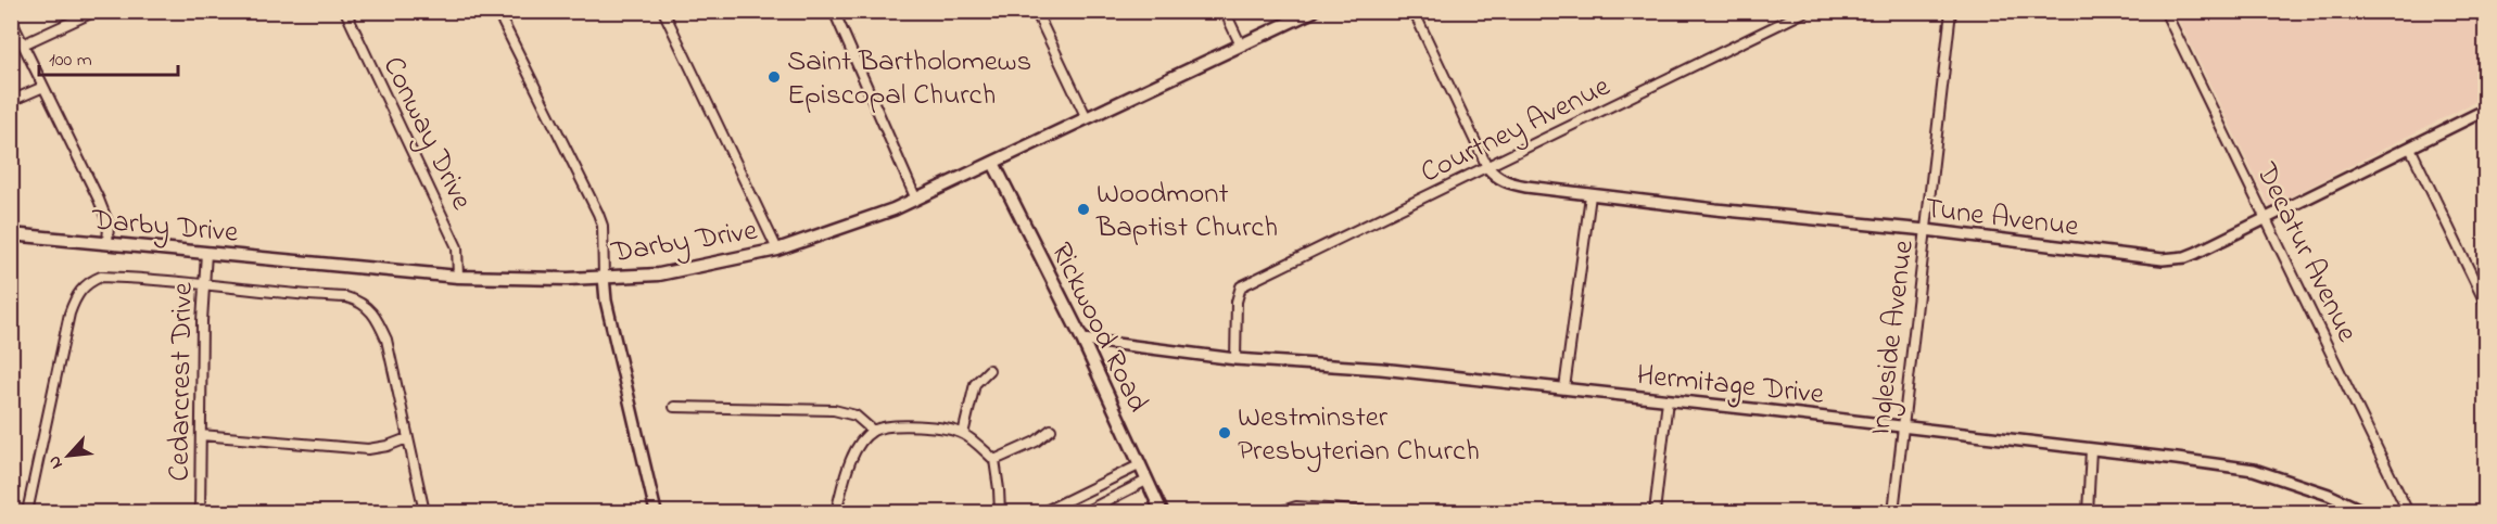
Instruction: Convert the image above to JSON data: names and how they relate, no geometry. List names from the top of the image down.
{
  "streets": {
    "main road": ["Darby Drive", "Rickwood Road"],
    "street": [
      "Courtney Avenue",
      "Conway Drive",
      "Tune Avenue",
      "Decatur Avenue",
      "Ingleside Avenue",
      "Cedarcrest Drive",
      "Hermitage Drive"
    ]
  },
  "crossings": [
    ["Courtney Avenue", "Tune Avenue"],
    ["Courtney Avenue", "Hermitage Drive"],
    ["Conway Drive", "Darby Drive"],
    ["Tune Avenue", "Decatur Avenue"],
    ["Tune Avenue", "Ingleside Avenue"],
    ["Darby Drive", "Rickwood Road"],
    ["Darby Drive", "Cedarcrest Drive"],
    ["Rickwood Road", "Hermitage Drive"],
    ["Ingleside Avenue", "Hermitage Drive"]
  ],
  "places": ["Saint Bartholomews Episcopal Church", "Woodmont Baptist Church", "Westminster Presbyterian Church"],
  "scale_bar": "100 m",
  "north": "bottom left"
}
